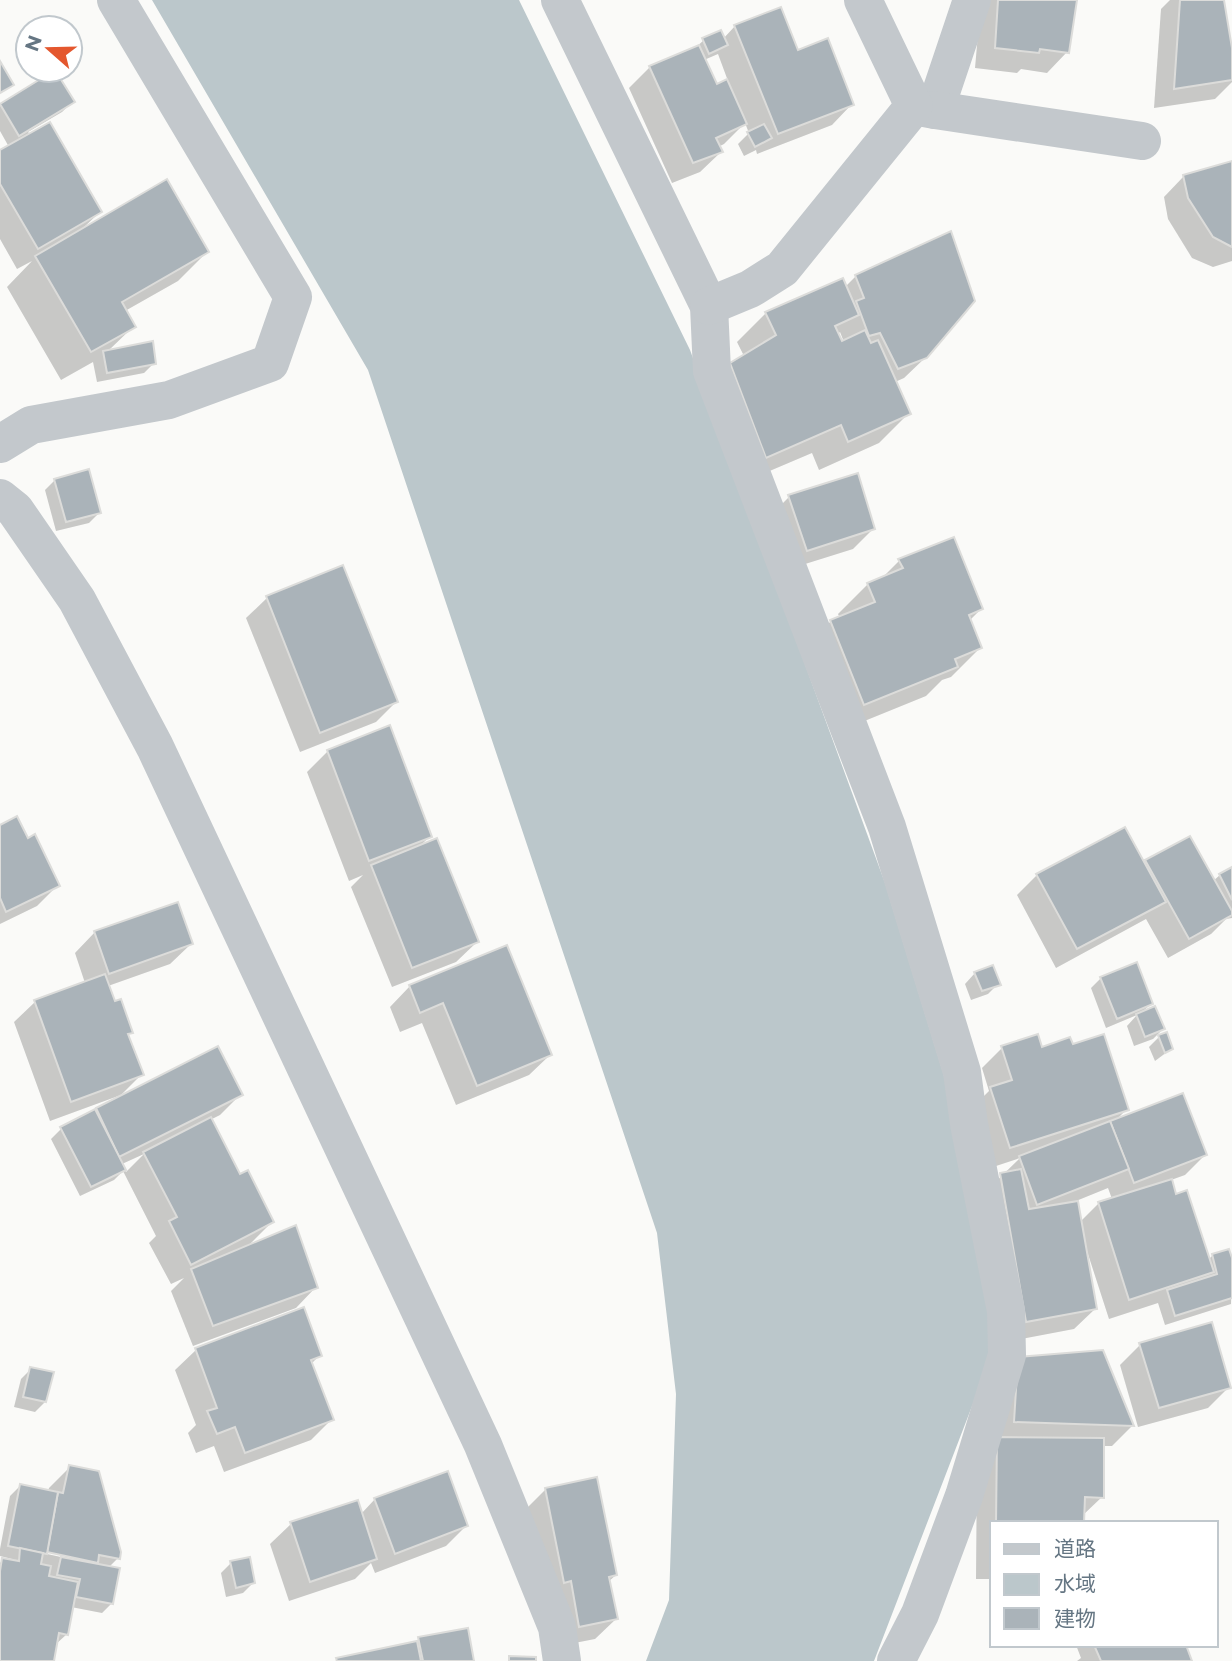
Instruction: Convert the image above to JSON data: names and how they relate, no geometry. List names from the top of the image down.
{
  "legend": ["道路", "水域", "建物"],
  "north": "left"
}
